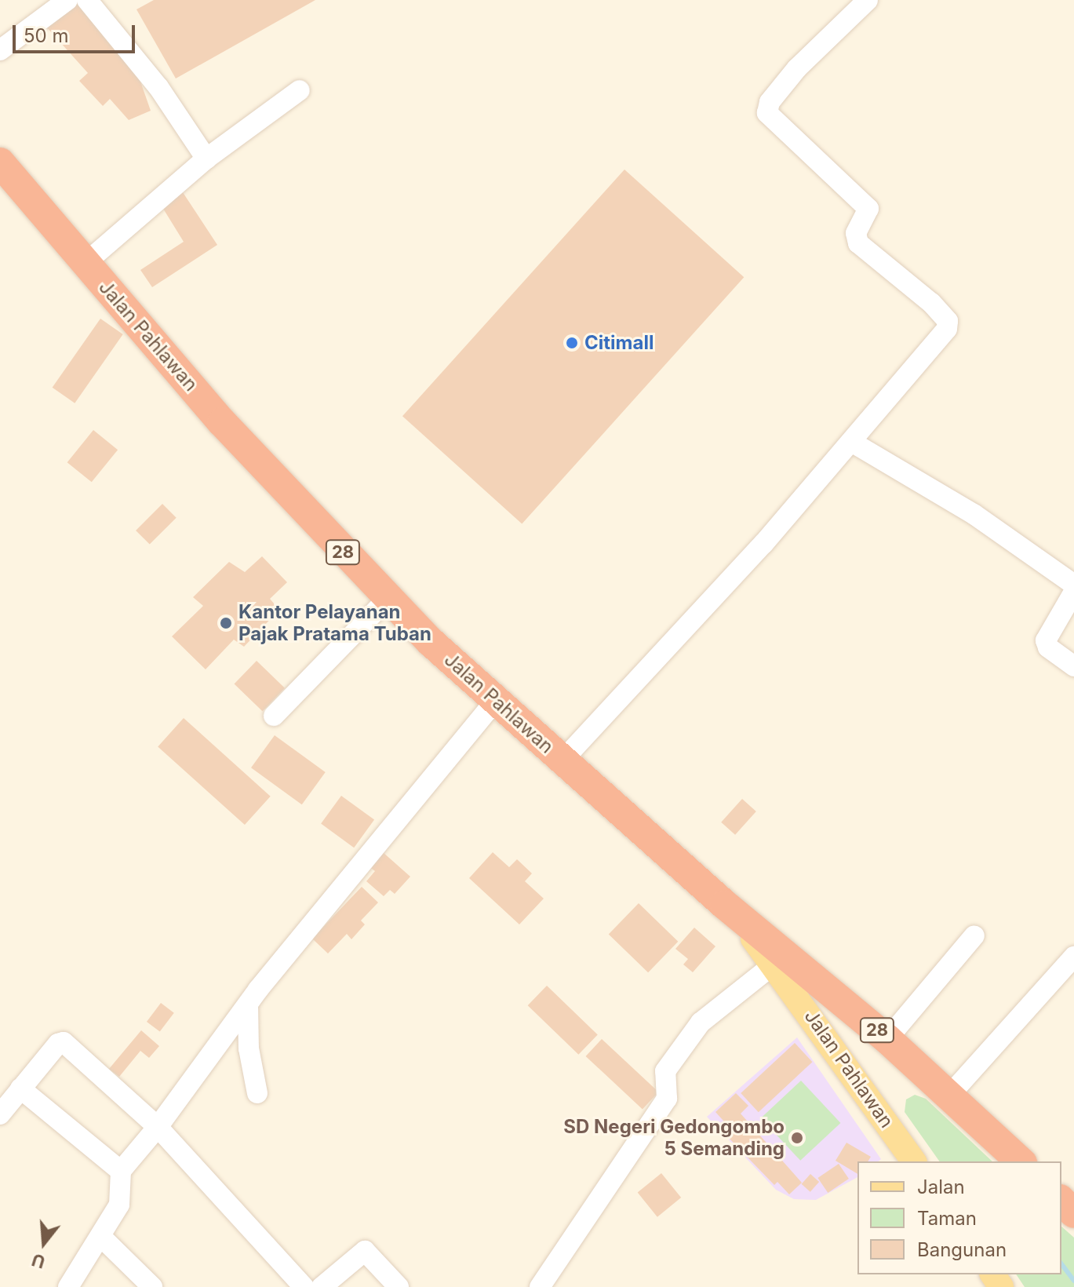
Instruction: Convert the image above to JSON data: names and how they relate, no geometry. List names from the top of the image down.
{
  "streets": {
    "highway": ["Jalan Pahlawan", "28"]
  },
  "crossings": [
    ["Jalan Pahlawan", "28"]
  ],
  "places": ["Citimall", "Kantor Pelayanan Pajak Pratama Tuban", "SD Negeri Gedongombo 5 Semanding"],
  "legend": ["Jalan", "Taman", "Bangunan"],
  "scale_bar": "50 m",
  "north": "bottom"
}
